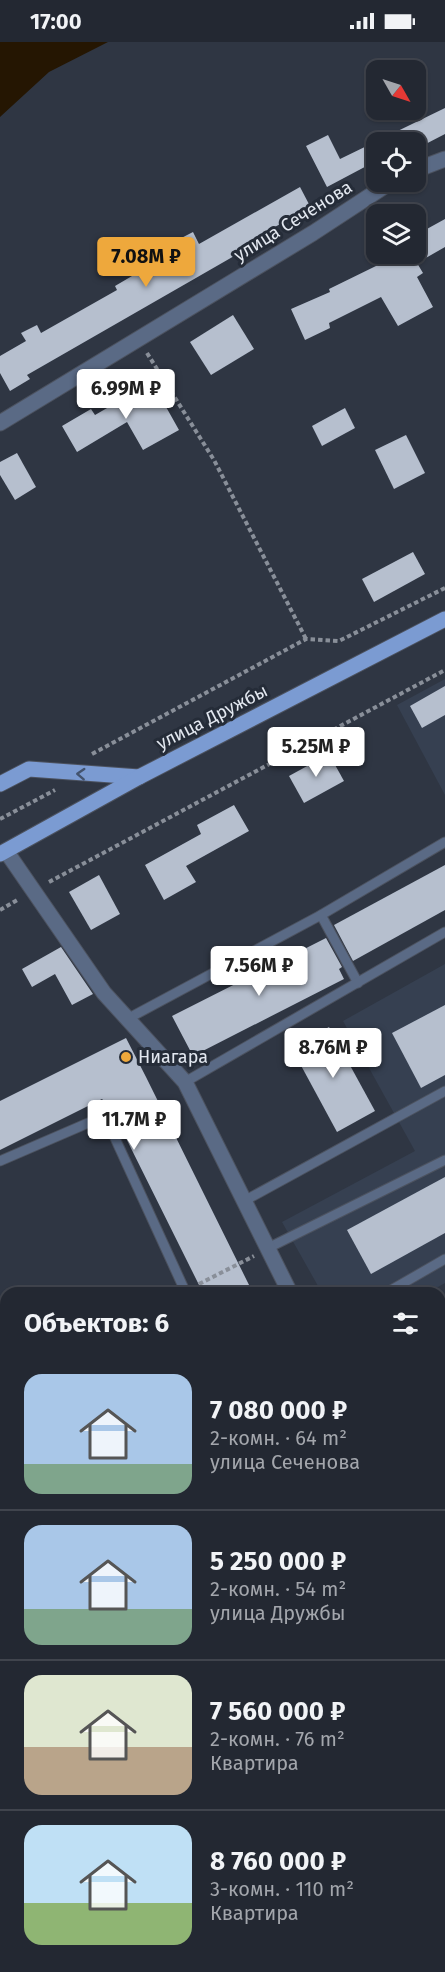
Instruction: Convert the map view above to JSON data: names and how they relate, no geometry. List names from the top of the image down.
{
  "streets": {
    "main road": ["улица Дружбы"],
    "street": ["улица Сеченова"]
  },
  "places": ["Ниагара"],
  "north": "bottom right",
  "page": {
    "status": "17:00",
    "price": [
      "7.08M ₽",
      "6.99M ₽",
      "5.25M ₽",
      "7.56M ₽",
      "8.76M ₽",
      "11.7M ₽"
    ],
    "heading": "Объектов: 6",
    "list": [
      {
        "name": "7 080 000 ₽",
        "note": "2-комн. · 64 m² · улица Сеченова"
      },
      {
        "name": "5 250 000 ₽",
        "note": "2-комн. · 54 m² · улица Дружбы"
      },
      {
        "name": "7 560 000 ₽",
        "note": "2-комн. · 76 m² · Квартира"
      },
      {
        "name": "8 760 000 ₽",
        "note": "3-комн. · 110 m² · Квартира"
      }
    ]
  }
}
